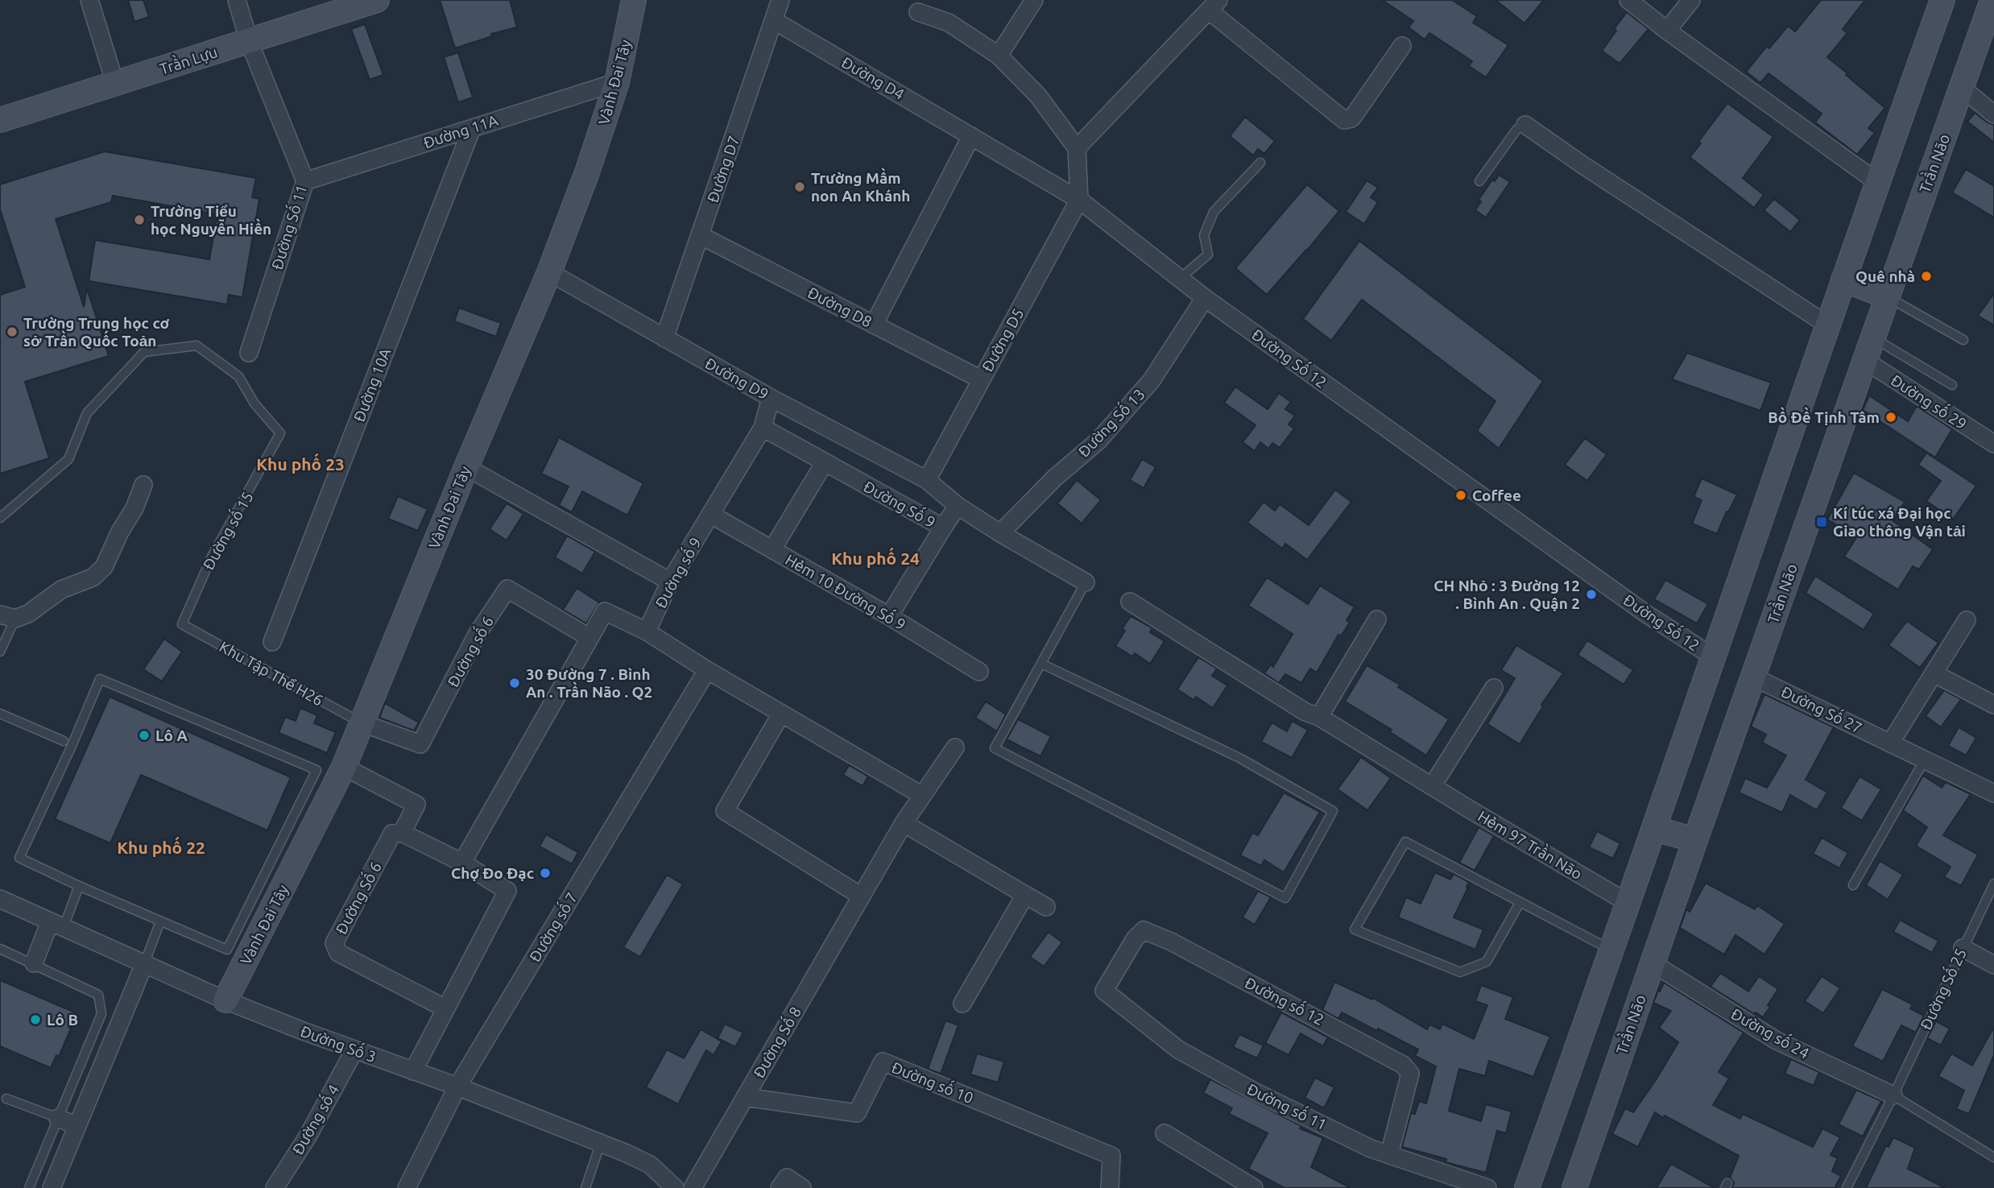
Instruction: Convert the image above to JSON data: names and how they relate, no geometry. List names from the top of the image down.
{
  "streets": {
    "main road": ["Trần Lựu", "Vành Đai Tây", "Trần Não"],
    "street": [
      "Đường D4",
      "Đường 11A",
      "Đường D7",
      "Đường Số 11",
      "Đường D8",
      "Đường D5",
      "Đường Số 12",
      "Đường D9",
      "Đường 10A",
      "Đường số 29",
      "Đường Số 13",
      "Đường Số 9",
      "Đường số 9",
      "Hẻm 10 Đường Số 9",
      "Đường số 6",
      "Đường Số 27",
      "Hẻm 97 Trần Não",
      "Đường Số 6",
      "Đường số 7",
      "Đường số 12",
      "Đường số 24",
      "Đường Số 8",
      "Đường Số 3",
      "Đường số 10",
      "Đường số 11",
      "Đường số 4"
    ],
    "lane": ["Đường số 15", "Khu Tập Thể H26", "Đường Số 25"]
  },
  "crossings": [
    ["Trần Lựu", "Đường Số 11"],
    ["Đường D4", "Đường D7"],
    ["Đường D4", "Đường D5"],
    ["Đường D4", "Đường Số 12"],
    ["Vành Đai Tây", "Đường 11A"],
    ["Vành Đai Tây", "Đường D9"],
    ["Vành Đai Tây", "Đường số 6"],
    ["Vành Đai Tây", "Khu Tập Thể H26"],
    ["Vành Đai Tây", "Đường Số 3"],
    ["Đường 11A", "Đường Số 11"],
    ["Đường 11A", "Đường 10A"],
    ["Trần Não", "Đường số 29"],
    ["Trần Não", "Đường Số 27"],
    ["Trần Não", "Đường số 24"],
    ["Đường D7", "Đường D8"],
    ["Đường D7", "Đường D9"],
    ["Đường D8", "Đường D5"],
    ["Đường D5", "Đường Số 12"],
    ["Đường D5", "Đường D9"],
    ["Đường Số 12", "Đường Số 13"],
    ["Đường D9", "Đường Số 9"],
    ["Đường D9", "Đường số 9"],
    ["Đường Số 13", "Đường Số 9"],
    ["Đường Số 9", "Đường số 9"],
    ["Đường số 15", "Khu Tập Thể H26"],
    ["Đường số 9", "Hẻm 10 Đường Số 9"],
    ["Đường số 6", "Khu Tập Thể H26"],
    ["Đường số 7", "Đường Số 3"],
    ["Đường Số 25", "Đường số 24"],
    ["Đường số 12", "Đường số 11"],
    ["Đường Số 8", "Đường số 10"],
    ["Đường Số 3", "Đường số 4"]
  ],
  "districts": ["Khu phố 23", "Khu phố 24", "Khu phố 22"],
  "places": {
    "other": [
      "Trường Mầm non An Khánh",
      "Trường Tiểu học Nguyễn Hiền",
      "Quê nhà",
      "Trường Trung học cơ sở Trần Quốc Toản",
      "Bồ Đề Tịnh Tâm",
      "Coffee",
      "CH Nhỏ : 3 Đường 12 . Bình An . Quận 2",
      "30 Đường 7 . Bình An . Trần Não . Q2",
      "Lô A",
      "Chợ Đo Đạc",
      "Lô B"
    ],
    "transit": ["Kí túc xá Đại học Giao thông Vận tải"]
  }
}
